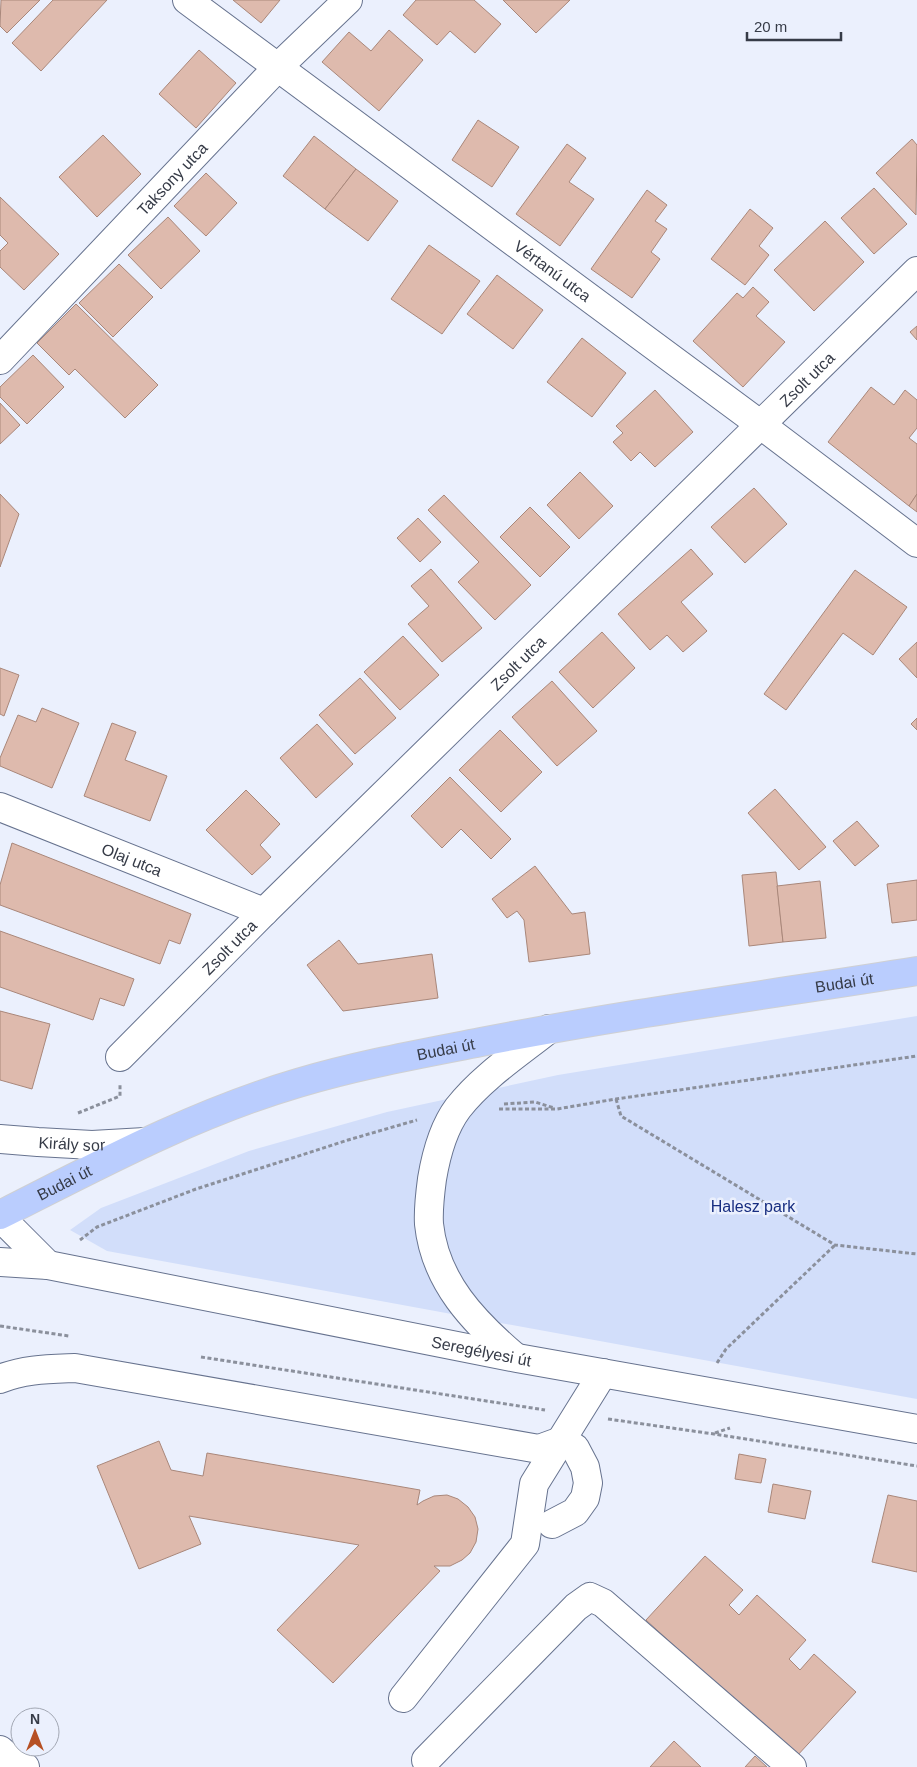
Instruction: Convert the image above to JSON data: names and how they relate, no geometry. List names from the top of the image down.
{
  "streets": {
    "main road": ["Budai út"],
    "street": [
      "Taksony utca",
      "Vértanú utca",
      "Zsolt utca",
      "Olaj utca",
      "Király sor",
      "Seregélyesi út"
    ]
  },
  "crossings": [
    ["Taksony utca", "Vértanú utca"],
    ["Vértanú utca", "Zsolt utca"],
    ["Zsolt utca", "Olaj utca"],
    ["Budai út", "Király sor"]
  ],
  "parks": ["Halesz park"],
  "scale_bar": "20 m",
  "north": "top"
}
